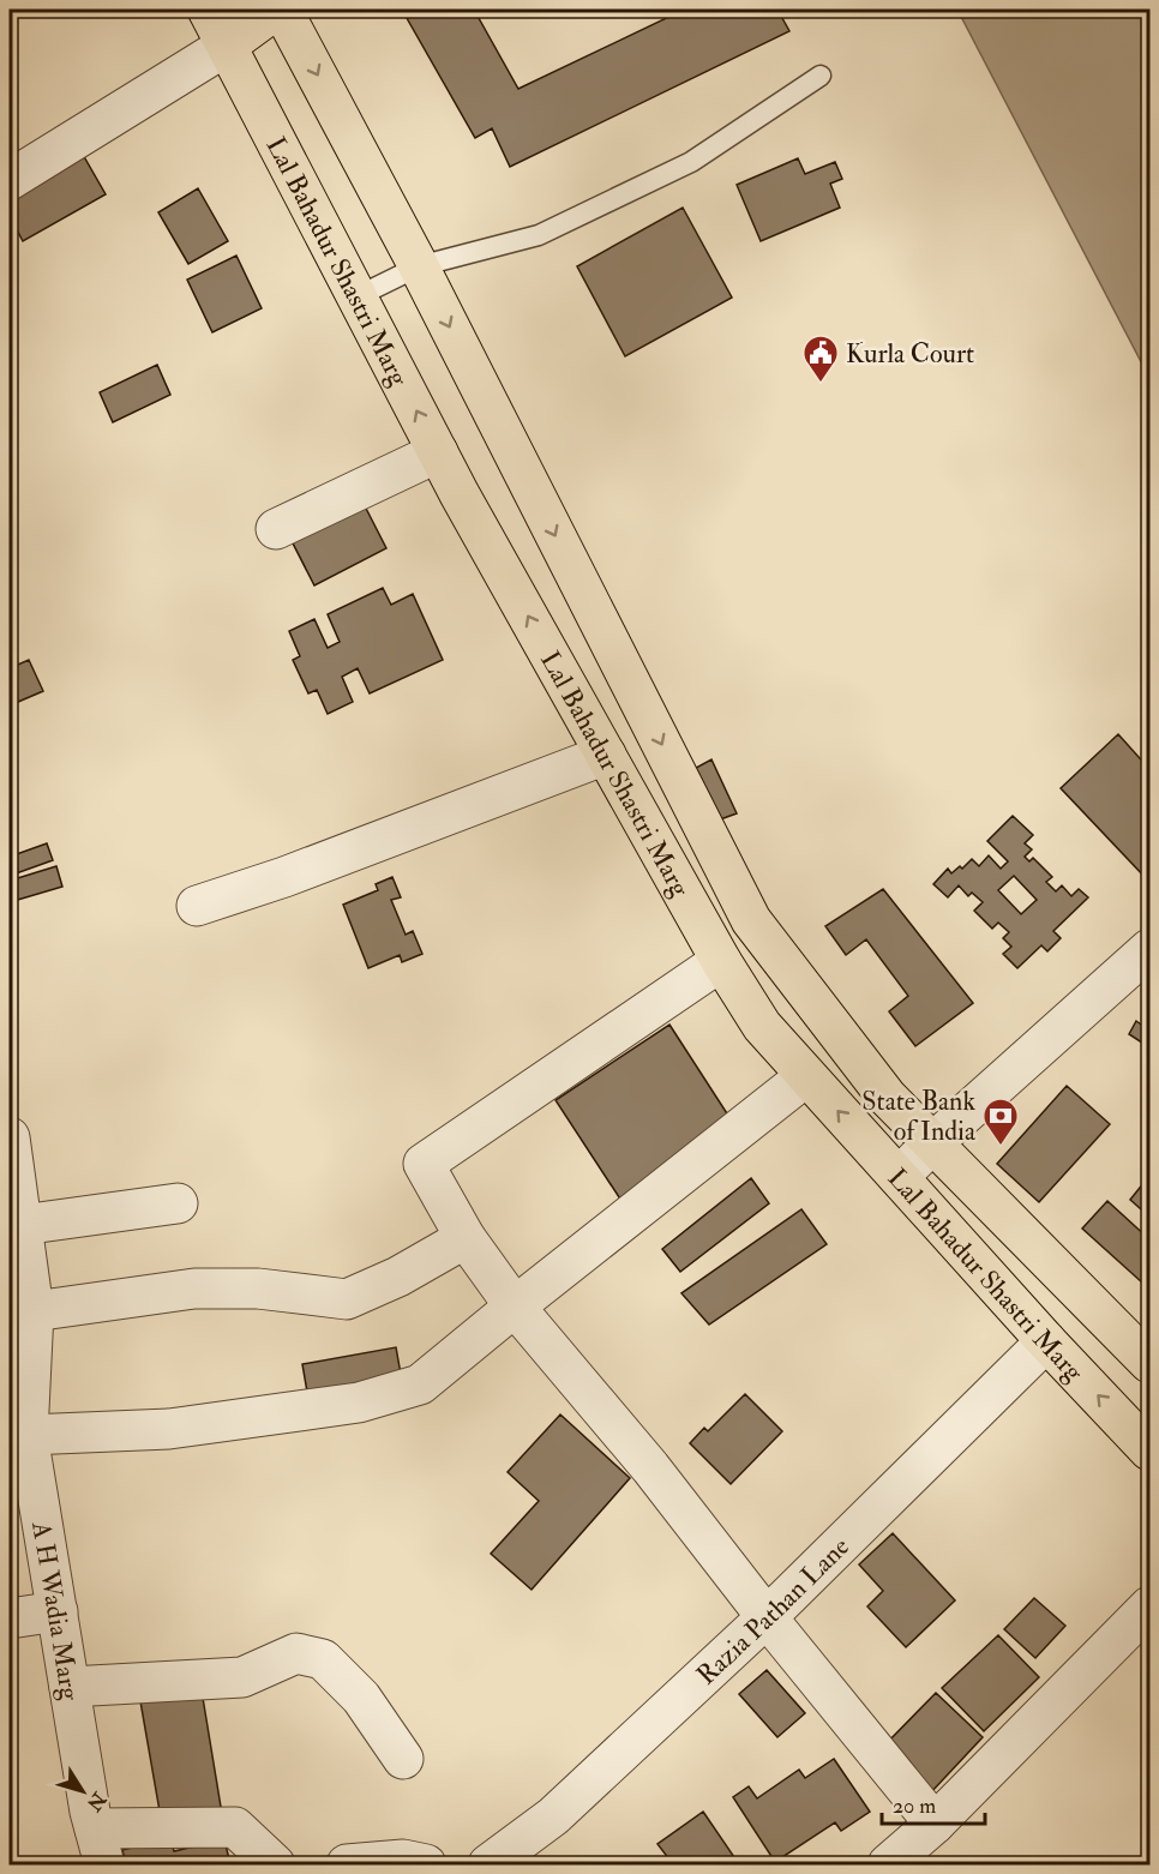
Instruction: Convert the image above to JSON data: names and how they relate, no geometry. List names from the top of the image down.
{
  "streets": {
    "main road": ["Lal Bahadur Shastri Marg"],
    "street": ["A H Wadia Marg", "Razia Pathan Lane"]
  },
  "crossings": [
    ["Lal Bahadur Shastri Marg", "Razia Pathan Lane"]
  ],
  "places": {
    "public building": ["Kurla Court"],
    "bank": ["State Bank of India"]
  },
  "scale_bar": "20 m",
  "north": "bottom right"
}
